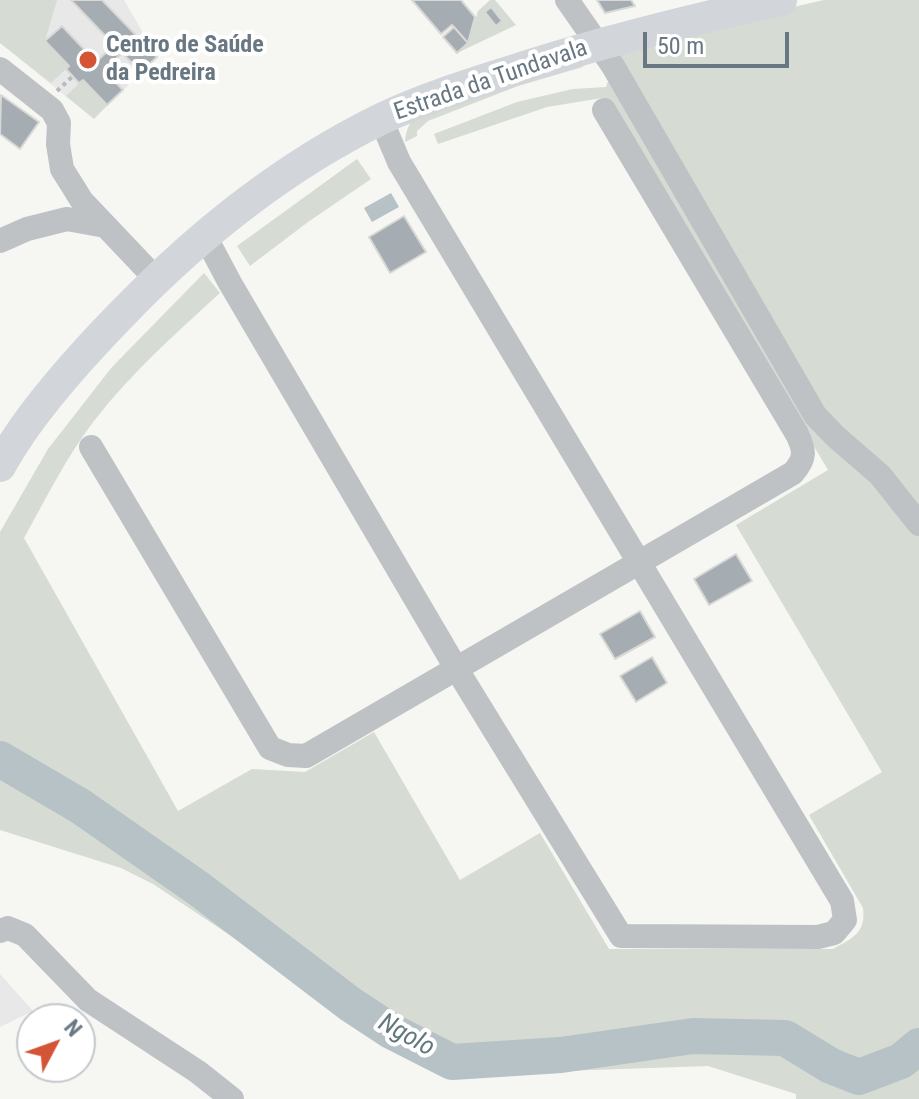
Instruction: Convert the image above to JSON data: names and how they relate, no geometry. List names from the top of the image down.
{
  "streets": {
    "main road": ["Estrada da Tundavala"]
  },
  "water": ["Ngolo"],
  "places": ["Centro de Saúde da Pedreira"],
  "scale_bar": "50 m",
  "north": "top right"
}
